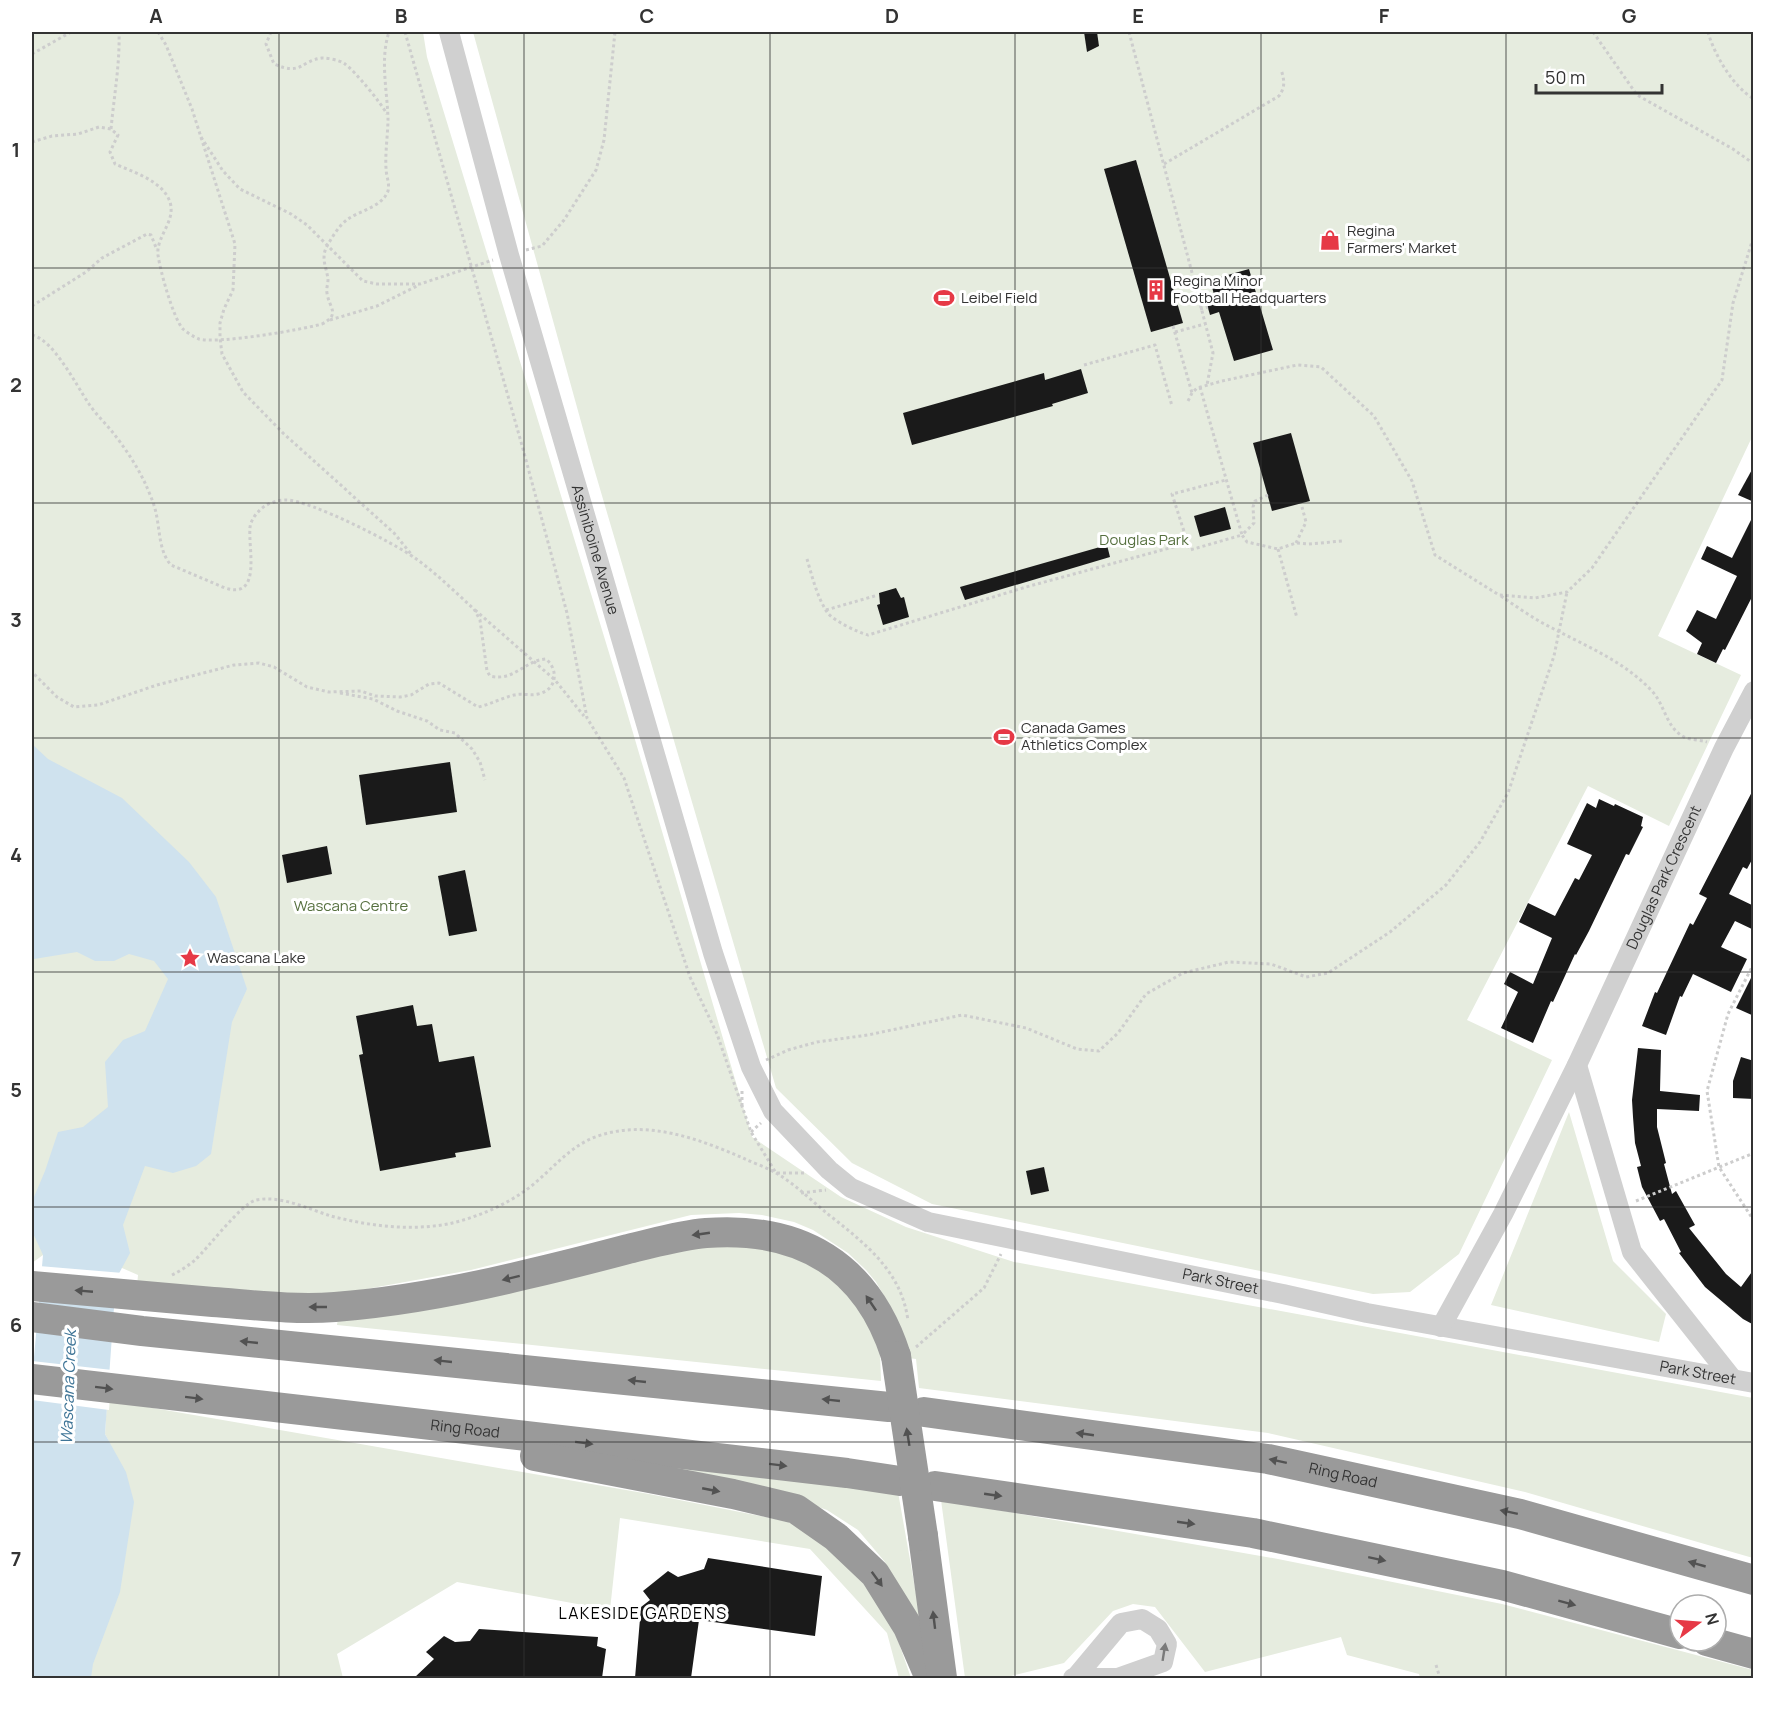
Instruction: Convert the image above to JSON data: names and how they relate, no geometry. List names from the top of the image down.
{
  "streets": {
    "highway": ["Ring Road"],
    "street": ["Assiniboine Avenue", "Douglas Park Crescent", "Park Street"]
  },
  "crossings": [
    ["Assiniboine Avenue", "Park Street"],
    ["Douglas Park Crescent", "Park Street"]
  ],
  "districts": ["LAKESIDE GARDENS"],
  "water": ["Wascana Creek"],
  "parks": ["Douglas Park", "Wascana Centre"],
  "places": {
    "shop": ["Regina Farmers' Market"],
    "building": ["Regina Minor Football Headquarters"],
    "sports": ["Leibel Field", "Canada Games Athletics Complex"],
    "place": ["Wascana Lake"]
  },
  "scale_bar": "50 m",
  "north": "right",
  "grid": {
    "columns": [
      "A",
      "B",
      "C",
      "D",
      "E",
      "F",
      "G"
    ],
    "rows": [
      "1",
      "2",
      "3",
      "4",
      "5",
      "6",
      "7"
    ]
  }
}
